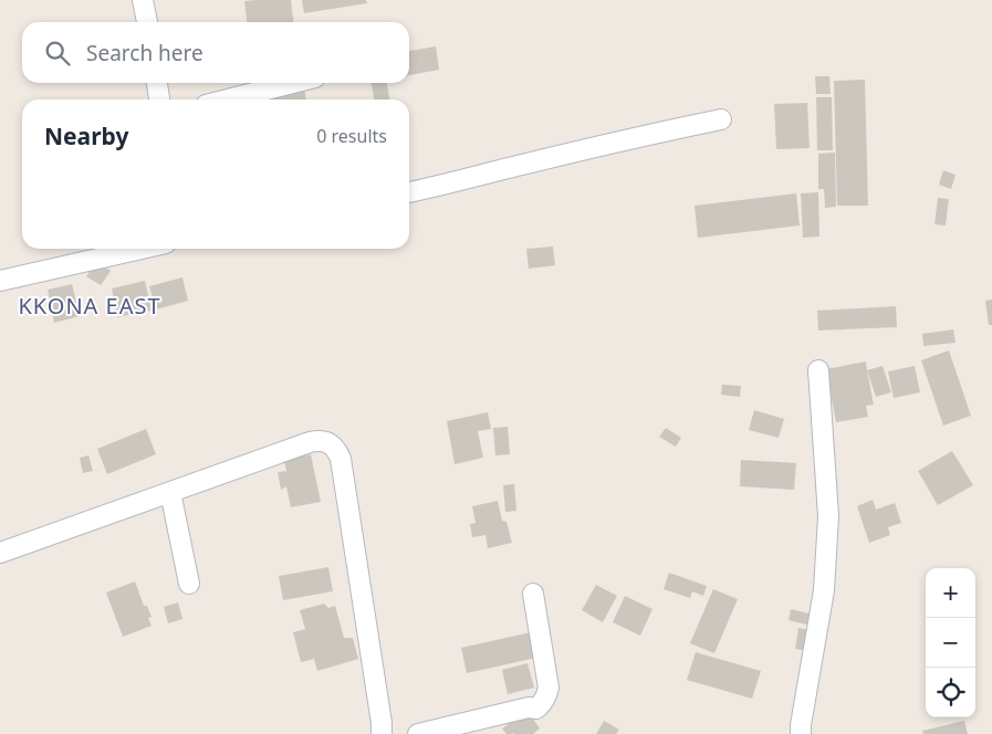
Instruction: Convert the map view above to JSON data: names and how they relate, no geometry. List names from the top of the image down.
{
  "districts": ["KKONA EAST"],
  "page": {
    "search": "Search here",
    "heading": ["Nearby", "0 results"],
    "map_buttons": ["+", "−"]
  }
}
